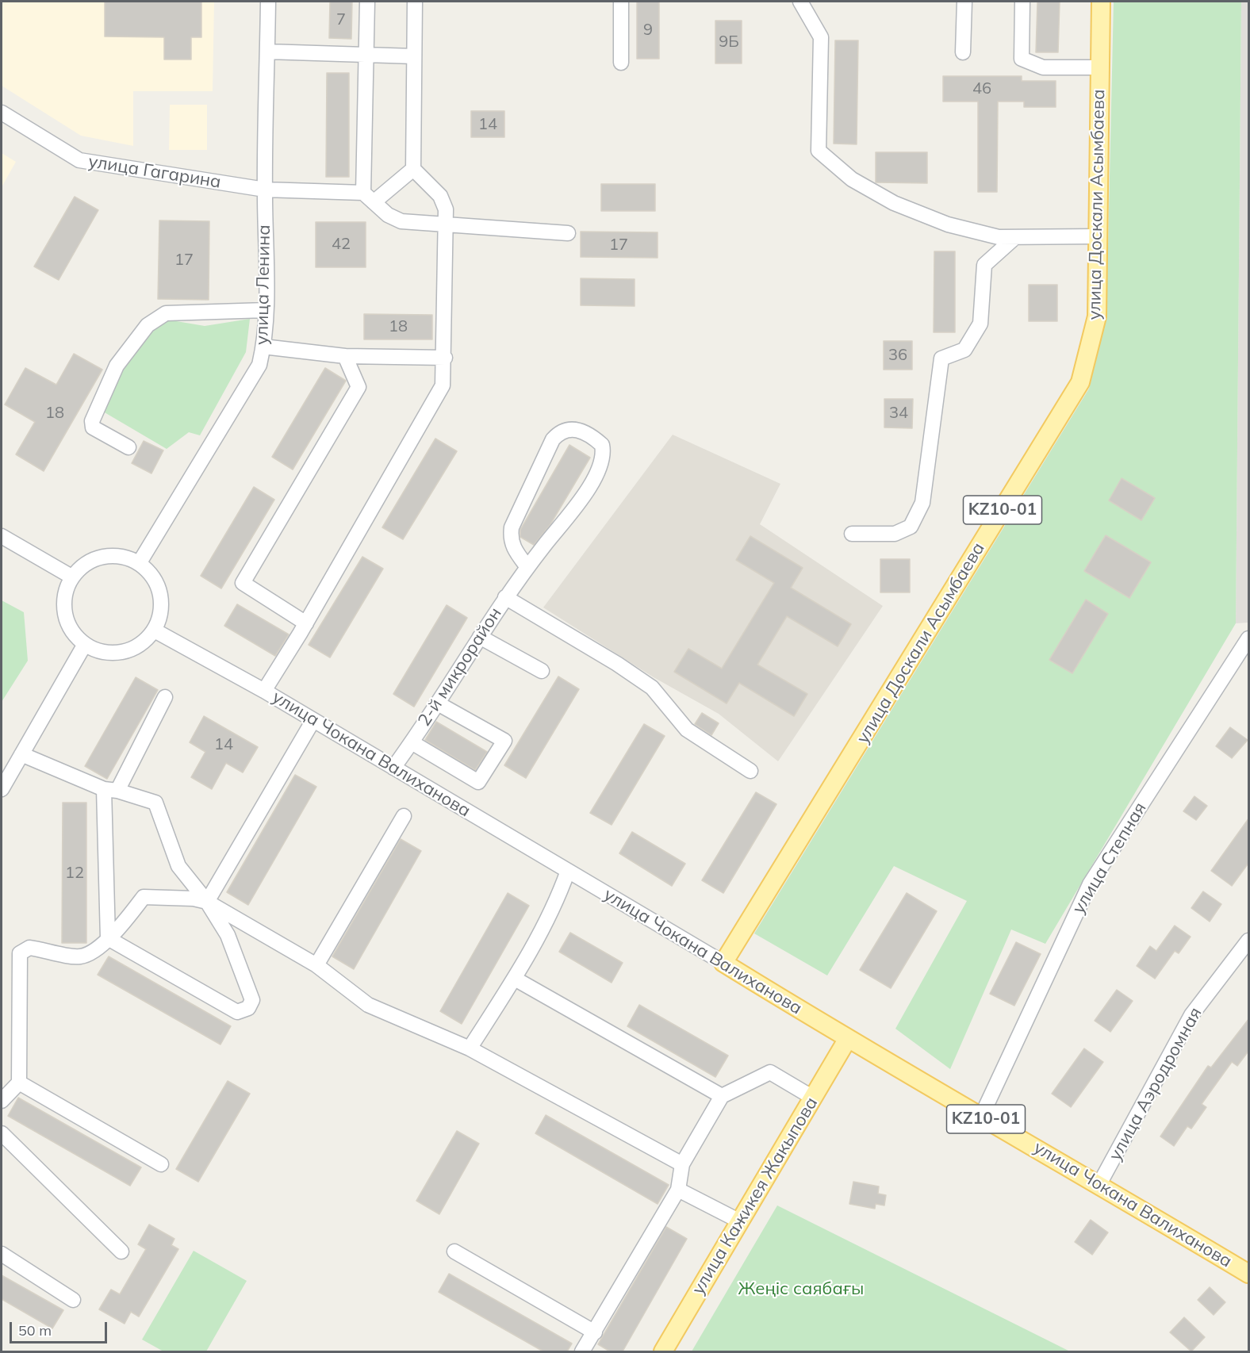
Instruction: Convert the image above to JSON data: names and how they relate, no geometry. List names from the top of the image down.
{
  "streets": {
    "main road": [
      "улица Доскали Асымбаева",
      "KZ10-01",
      "улица Чокана Валиханова",
      "улица Кажикея Жакыпова"
    ],
    "street": [
      "улица Гагарина",
      "улица Ленина",
      "2-й микрорайон",
      "улица Степная",
      "улица Аэродромная"
    ]
  },
  "crossings": [
    ["улица Гагарина", "улица Ленина"],
    ["улица Доскали Асымбаева", "улица Чокана Валиханова"],
    ["улица Ленина", "улица Чокана Валиханова"],
    ["2-й микрорайон", "улица Чокана Валиханова"],
    ["улица Чокана Валиханова", "улица Степная"],
    ["улица Чокана Валиханова", "улица Аэродромная"],
    ["улица Чокана Валиханова", "улица Кажикея Жакыпова"]
  ],
  "parks": ["Жеңіс саябағы"],
  "house_numbers": [
    "7",
    "9",
    "9Б",
    "46",
    "14",
    "42",
    "17",
    "17",
    "18",
    "36",
    "18",
    "34",
    "14",
    "12"
  ],
  "scale_bar": "50 m"
}
